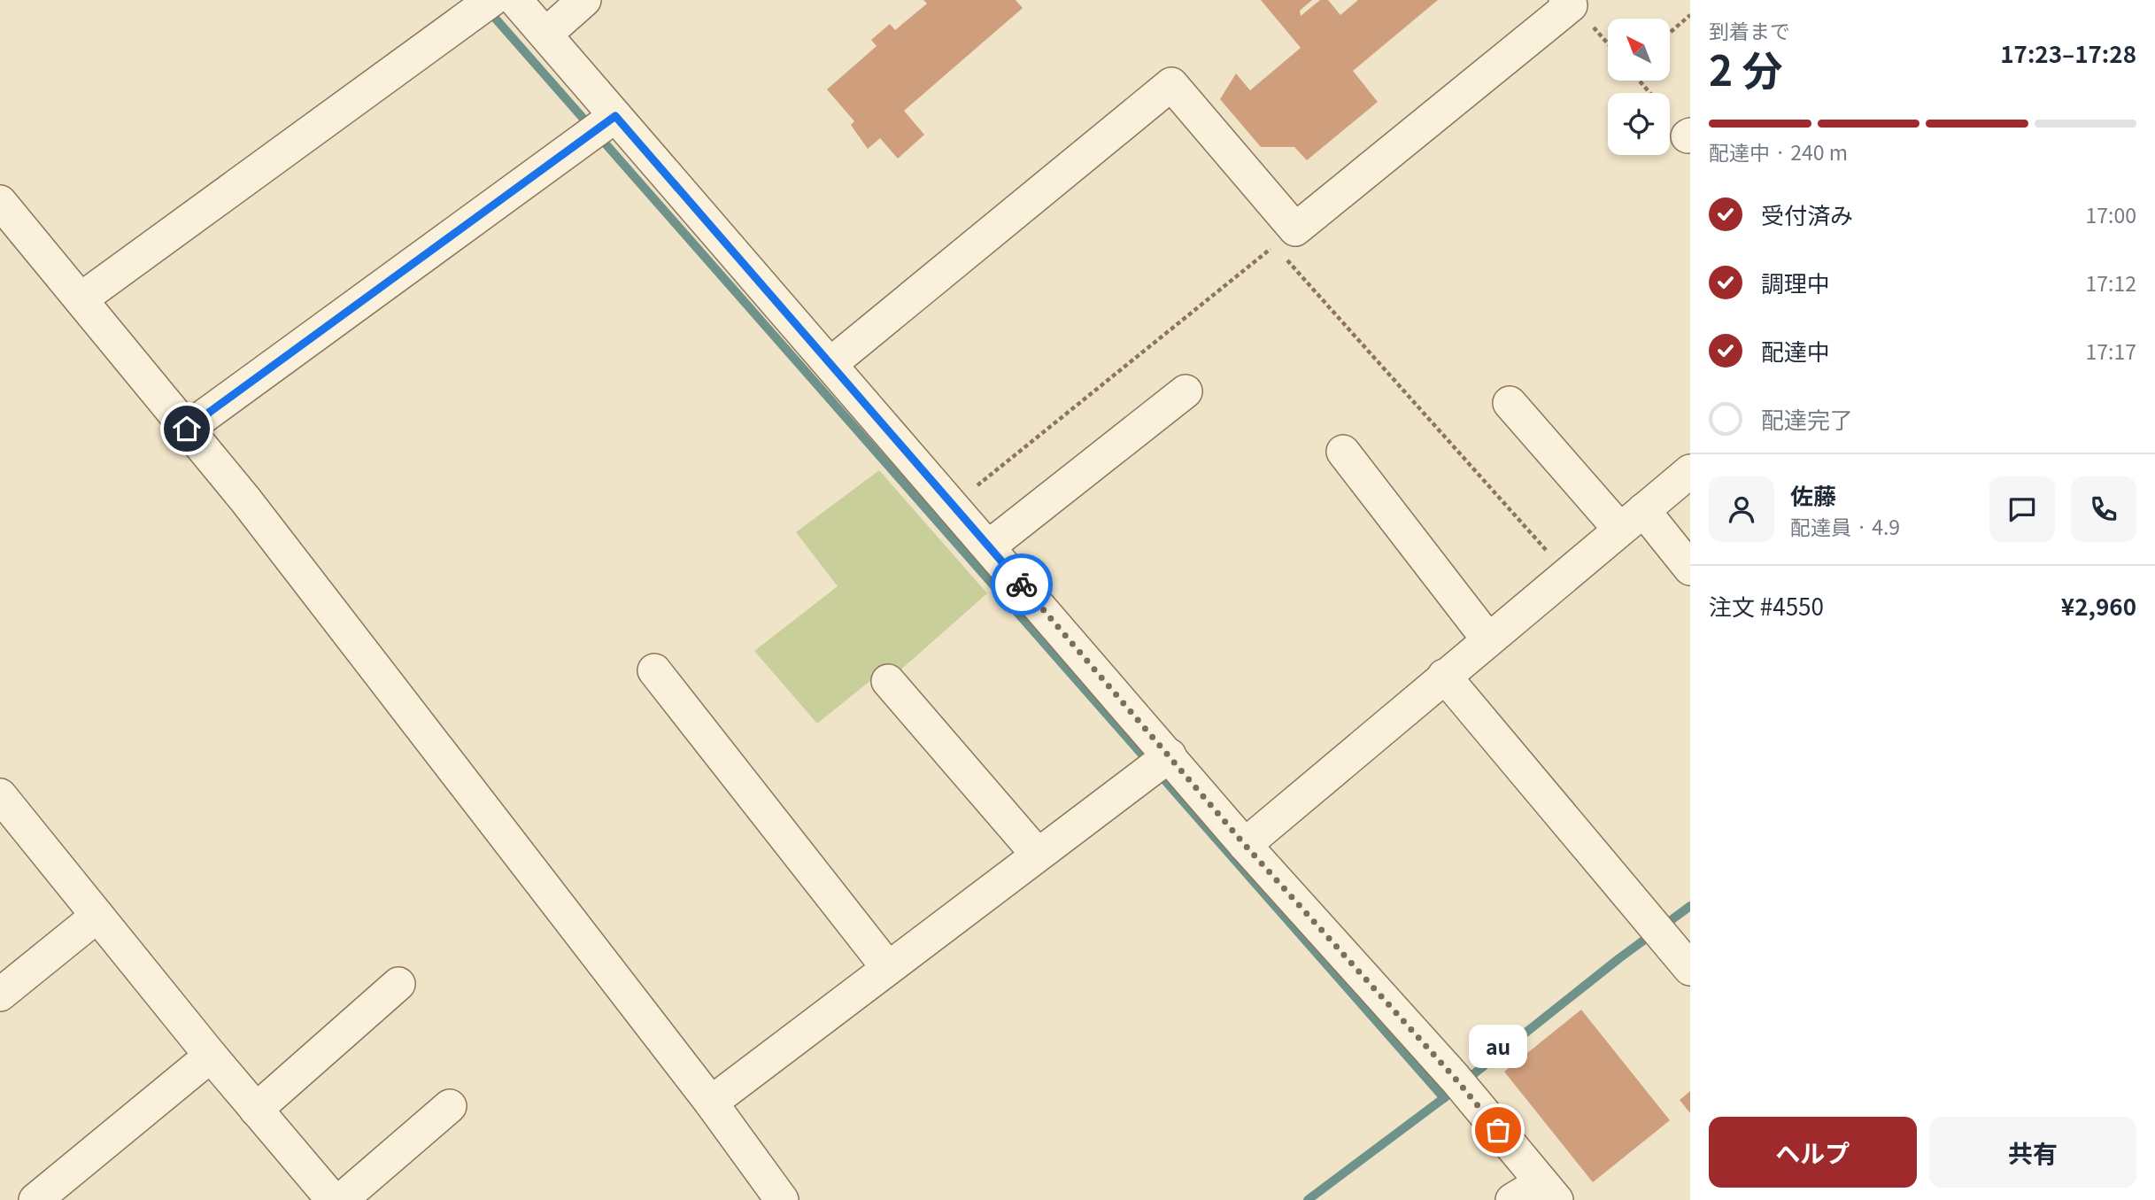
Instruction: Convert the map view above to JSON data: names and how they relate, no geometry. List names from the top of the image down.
{
  "places": ["au"],
  "north": "top left",
  "page": {
    "heading": ["2 分", "到着まで", "17:23–17:28"],
    "panel": [
      "佐藤",
      "配達員 · 4.9",
      "注文 #4550",
      "¥2,960"
    ],
    "bar": "配達中 · 240 m",
    "list": [
      ["受付済み", "17:00"],
      ["調理中", "17:12"],
      ["配達中", "17:17"],
      "配達完了"
    ],
    "bubble": "au",
    "buttons": ["ヘルプ", "共有"]
  }
}
